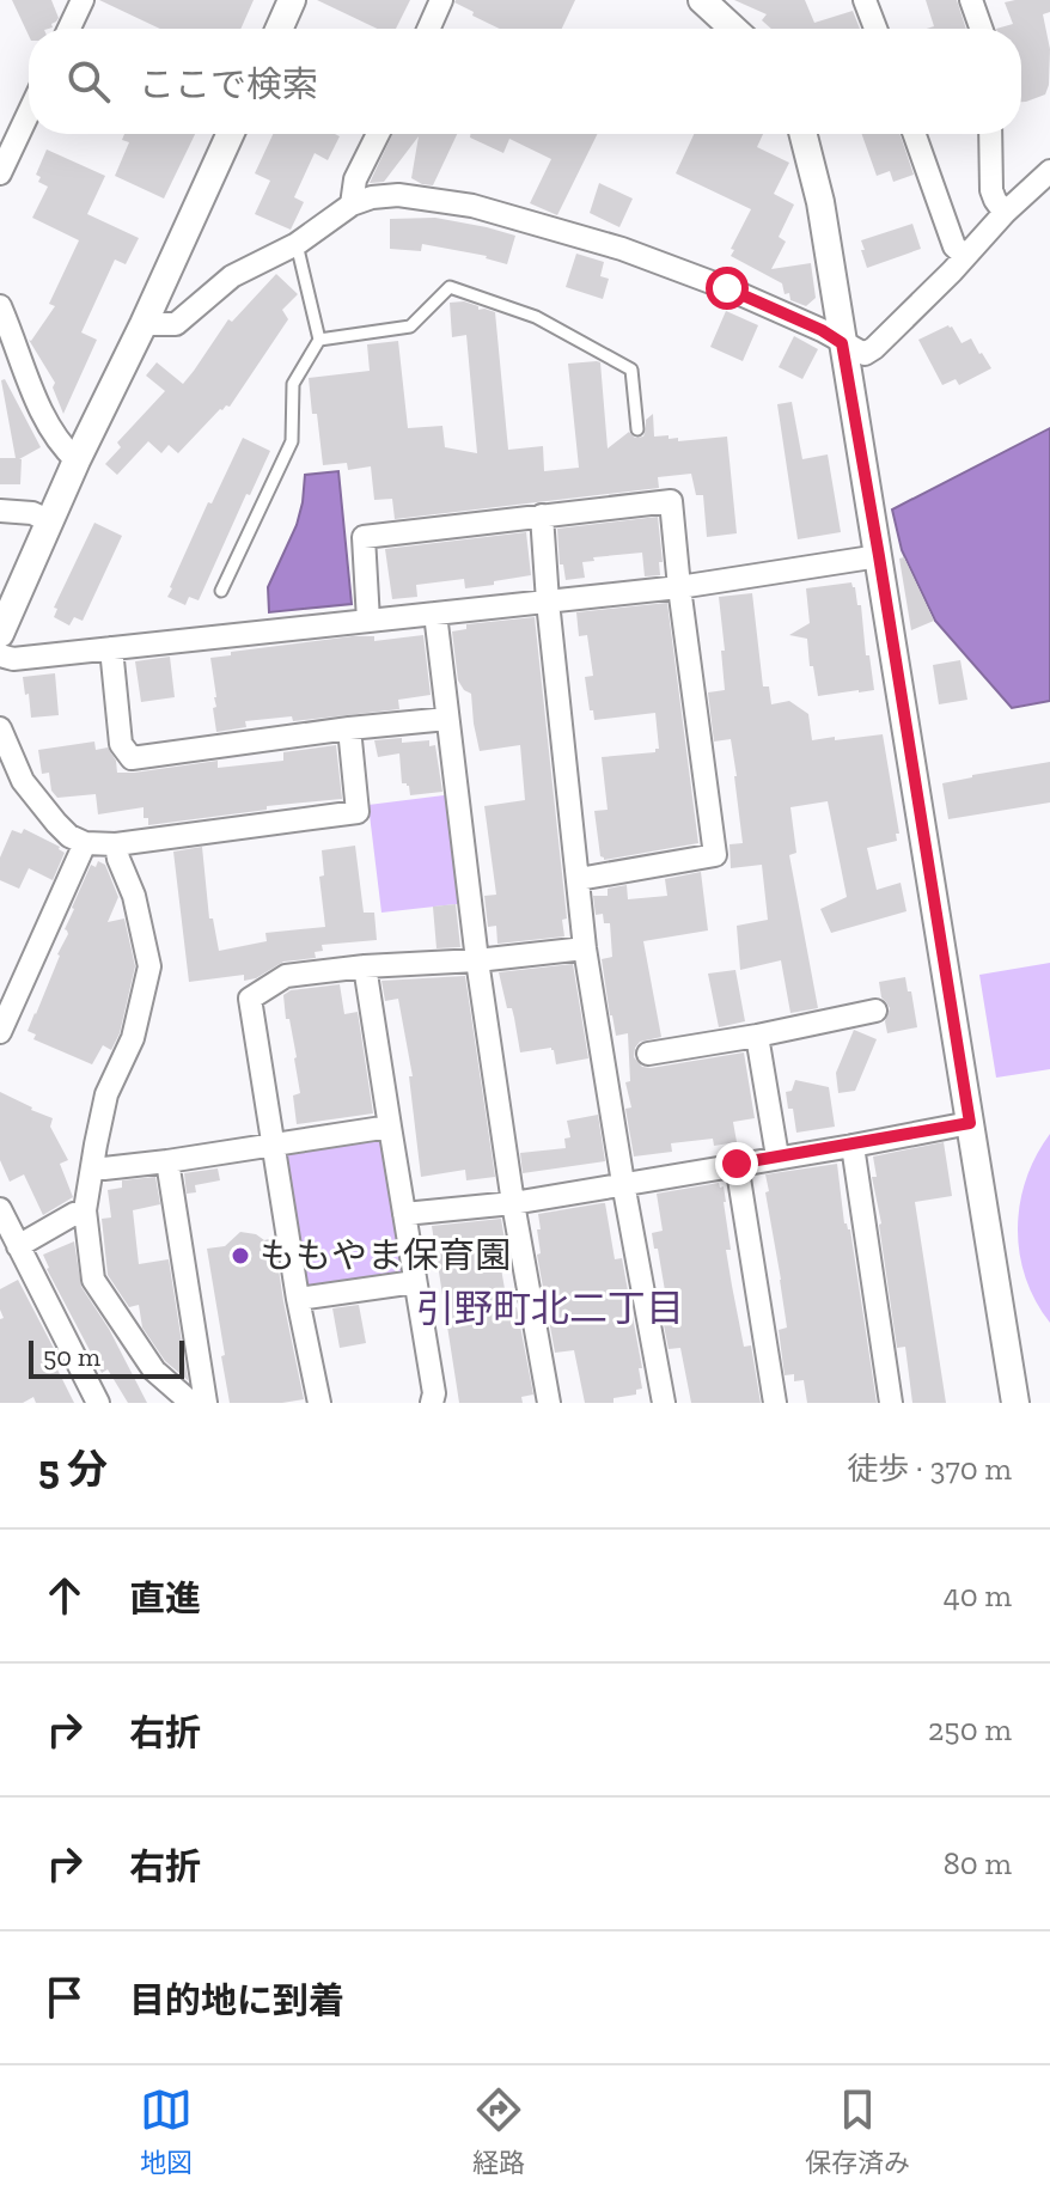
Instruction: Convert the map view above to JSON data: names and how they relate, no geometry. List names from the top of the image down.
{
  "districts": ["引野町北二丁目"],
  "places": ["ももやま保育園"],
  "scale_bar": "50 m",
  "page": {
    "search": "ここで検索",
    "scale": "50 m",
    "heading": ["5 分", "徒歩 · 370 m"],
    "list": [
      ["直進", "40 m"],
      ["右折", "250 m"],
      ["右折", "80 m"],
      "目的地に到着"
    ],
    "nav": ["地図", "経路", "保存済み"]
  }
}
